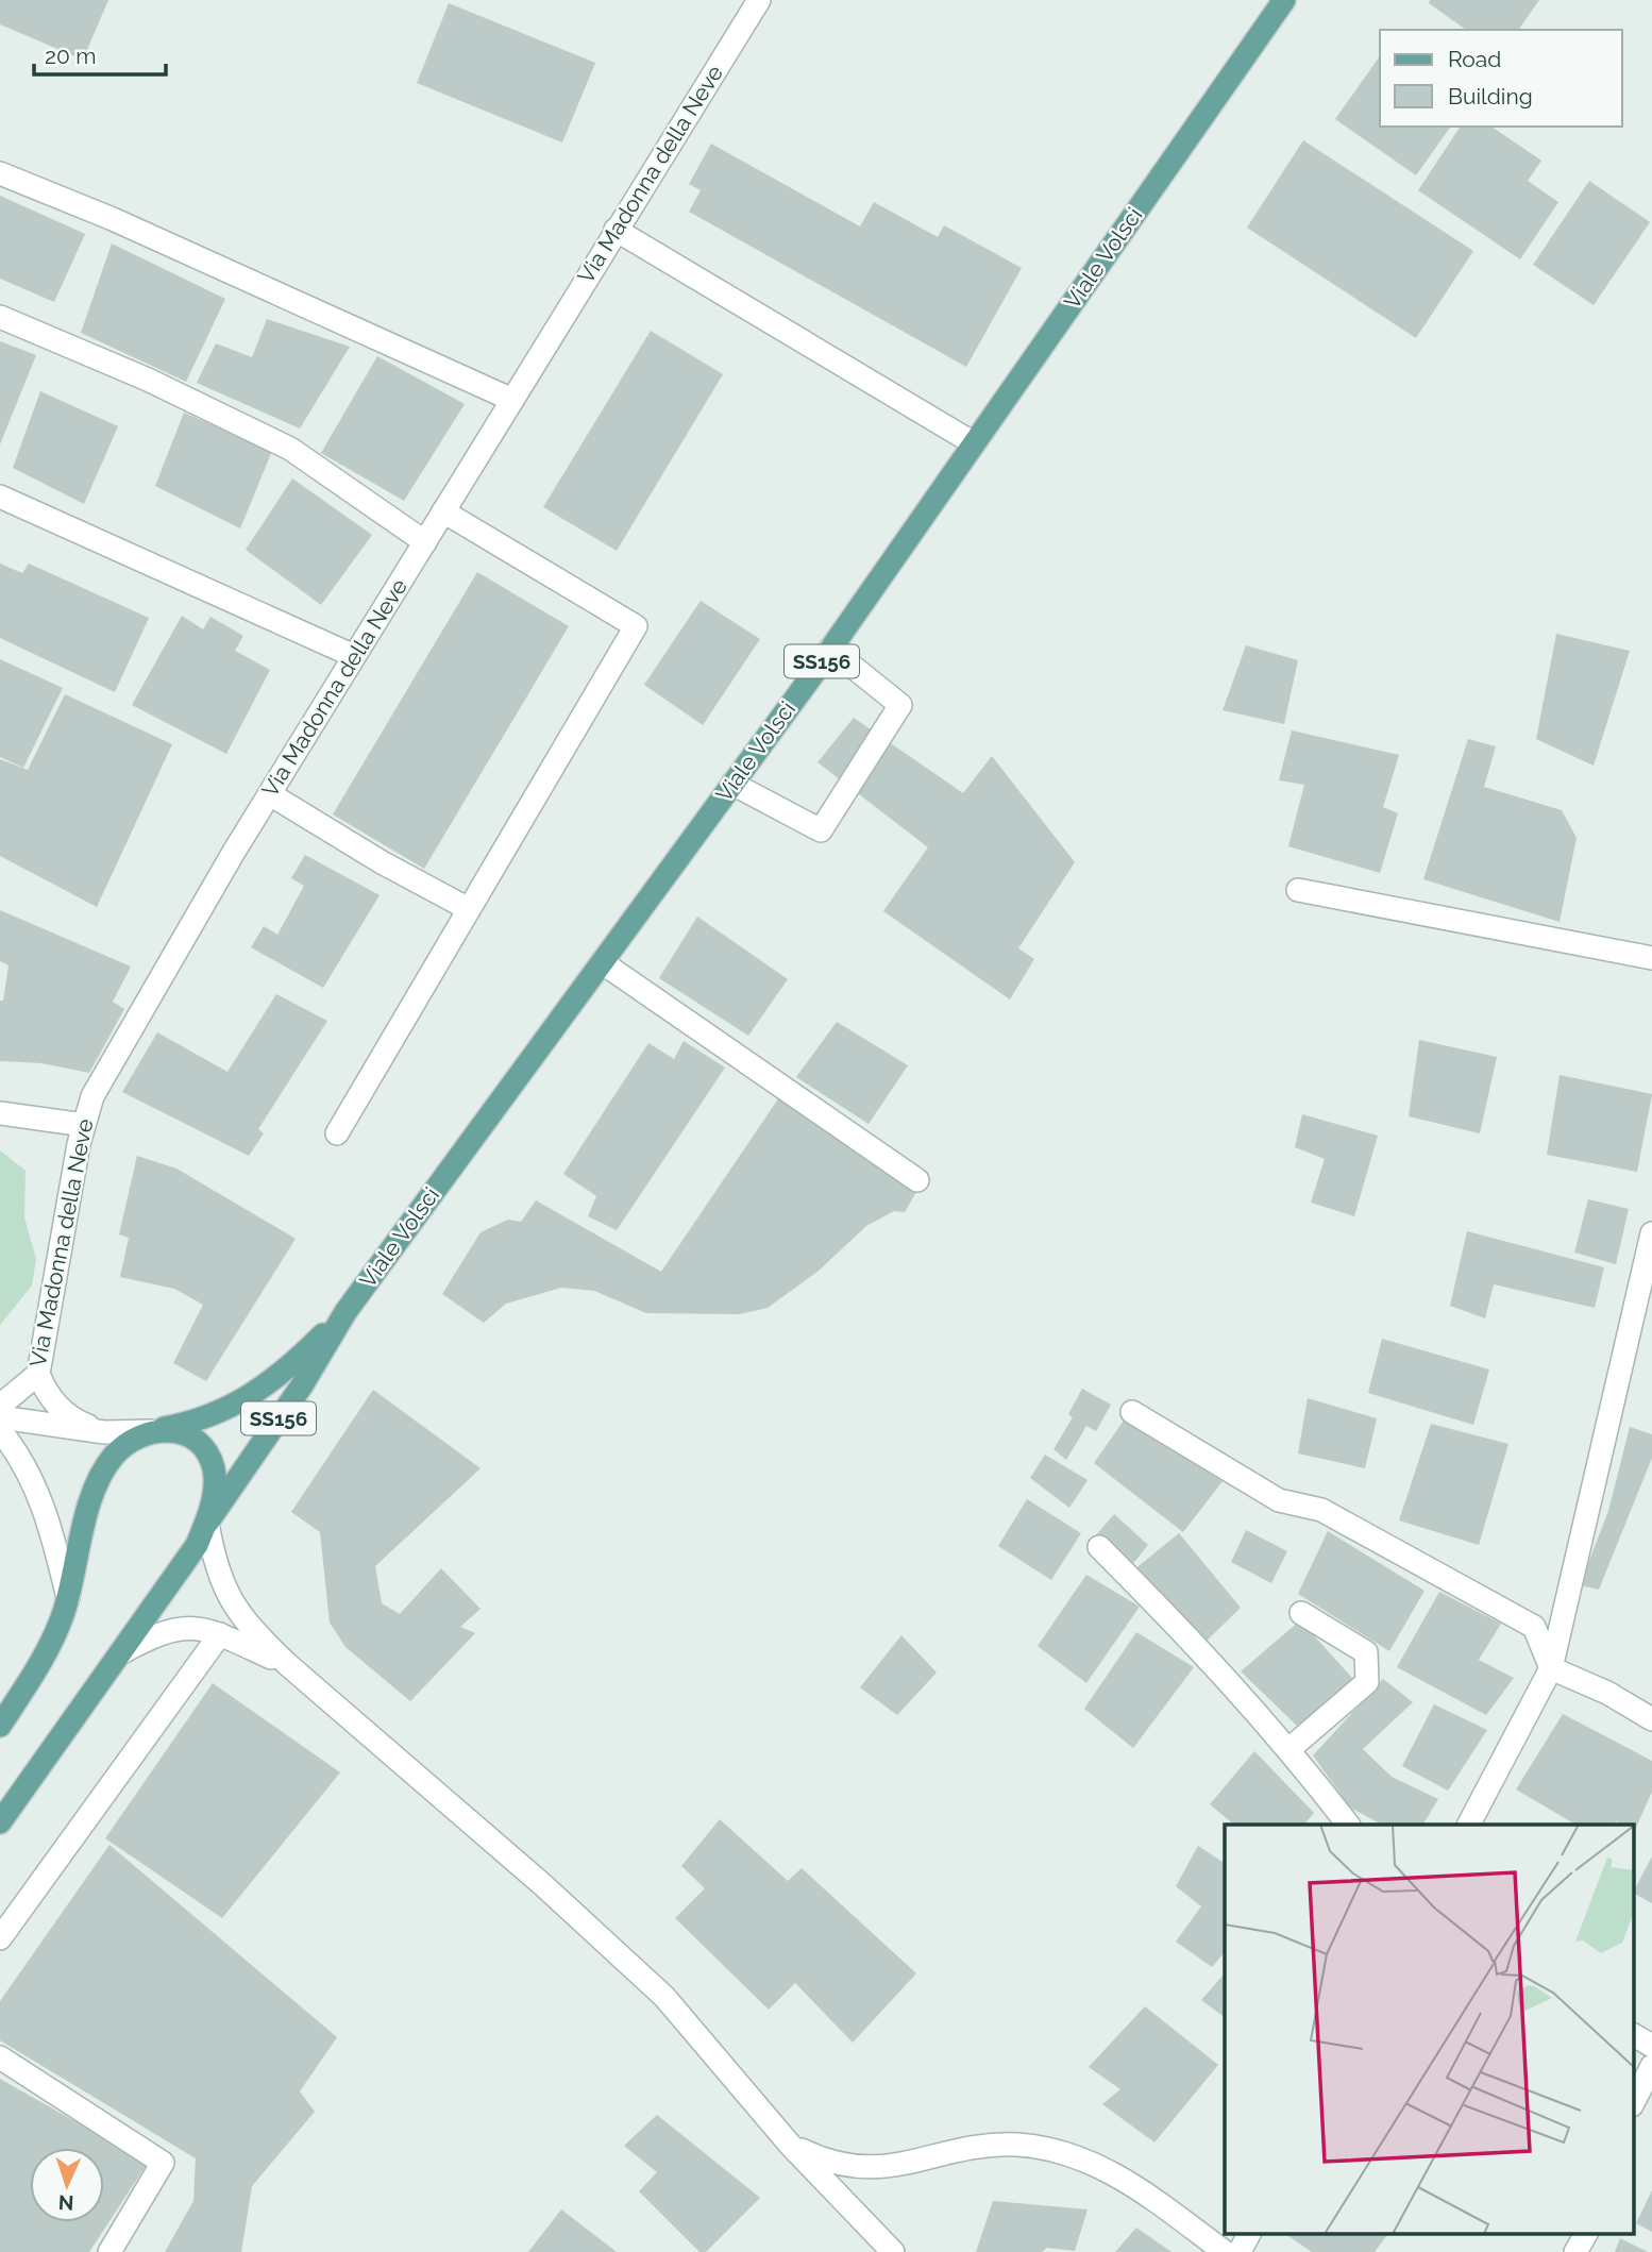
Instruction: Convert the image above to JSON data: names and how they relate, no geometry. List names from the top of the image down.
{
  "streets": {
    "main road": ["Viale Volsci", "SS156"],
    "street": ["Via Madonna della Neve"]
  },
  "crossings": [
    ["Viale Volsci", "SS156"]
  ],
  "legend": ["Road", "Building"],
  "scale_bar": "20 m",
  "north": "bottom"
}
